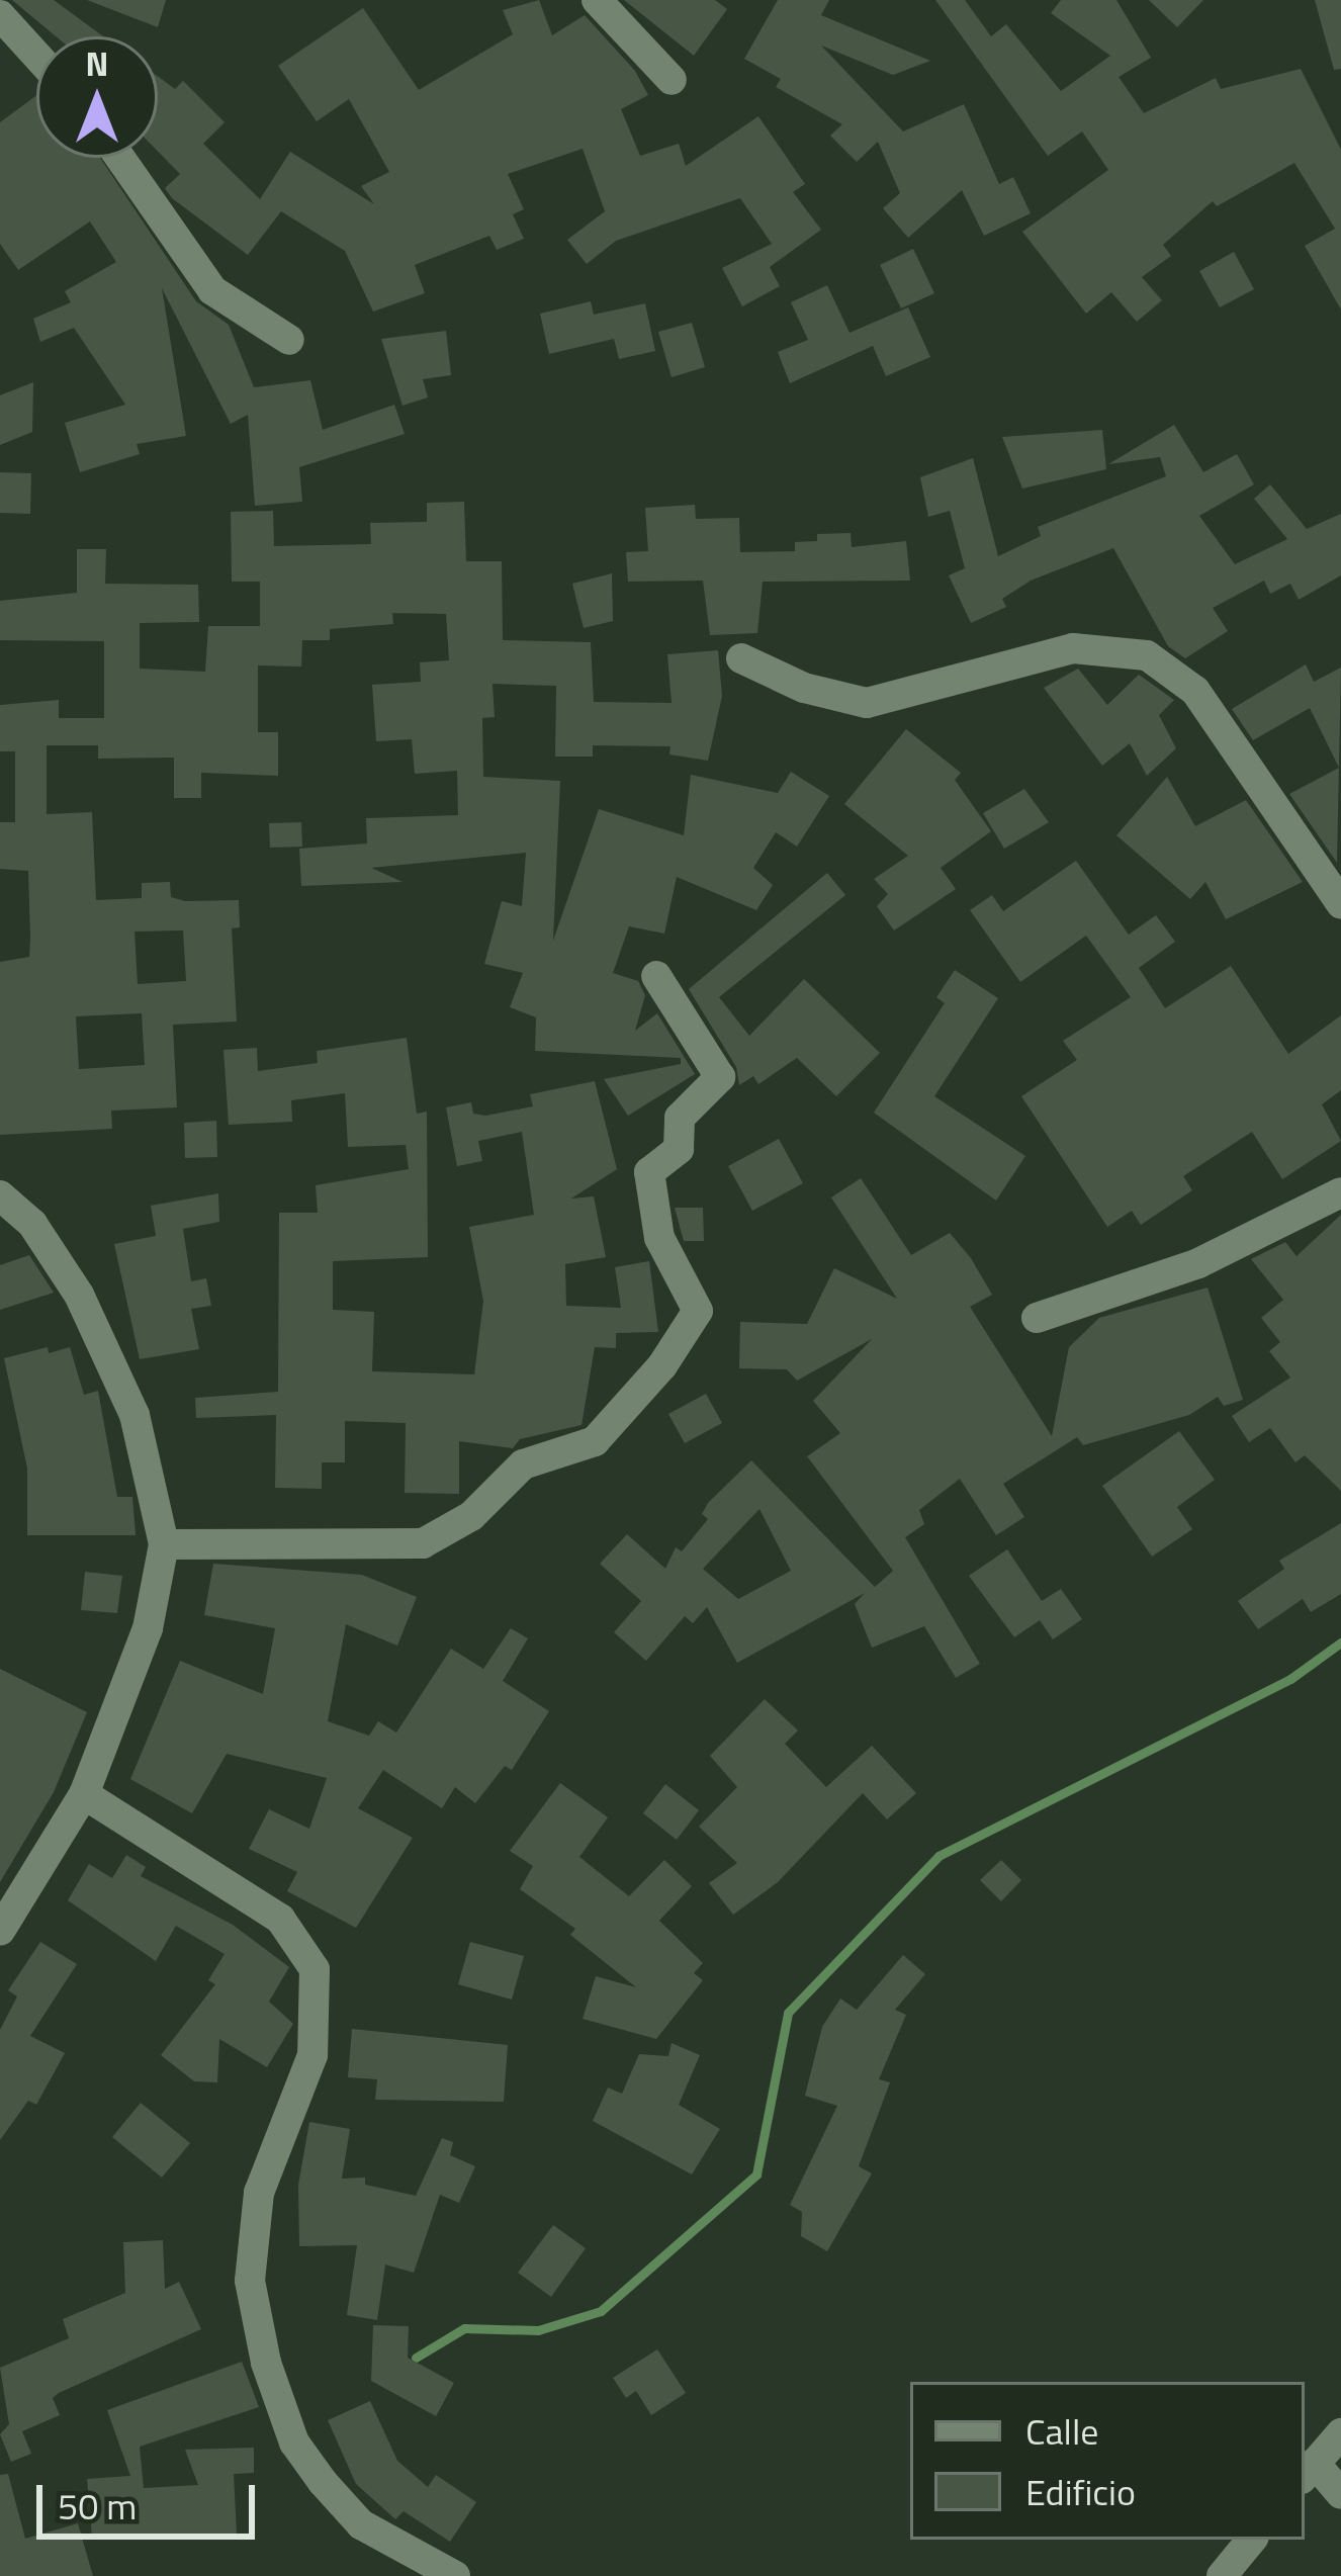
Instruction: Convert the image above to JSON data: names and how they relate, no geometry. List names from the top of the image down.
{
  "legend": ["Calle", "Edificio"],
  "scale_bar": "50 m",
  "north": "top"
}
